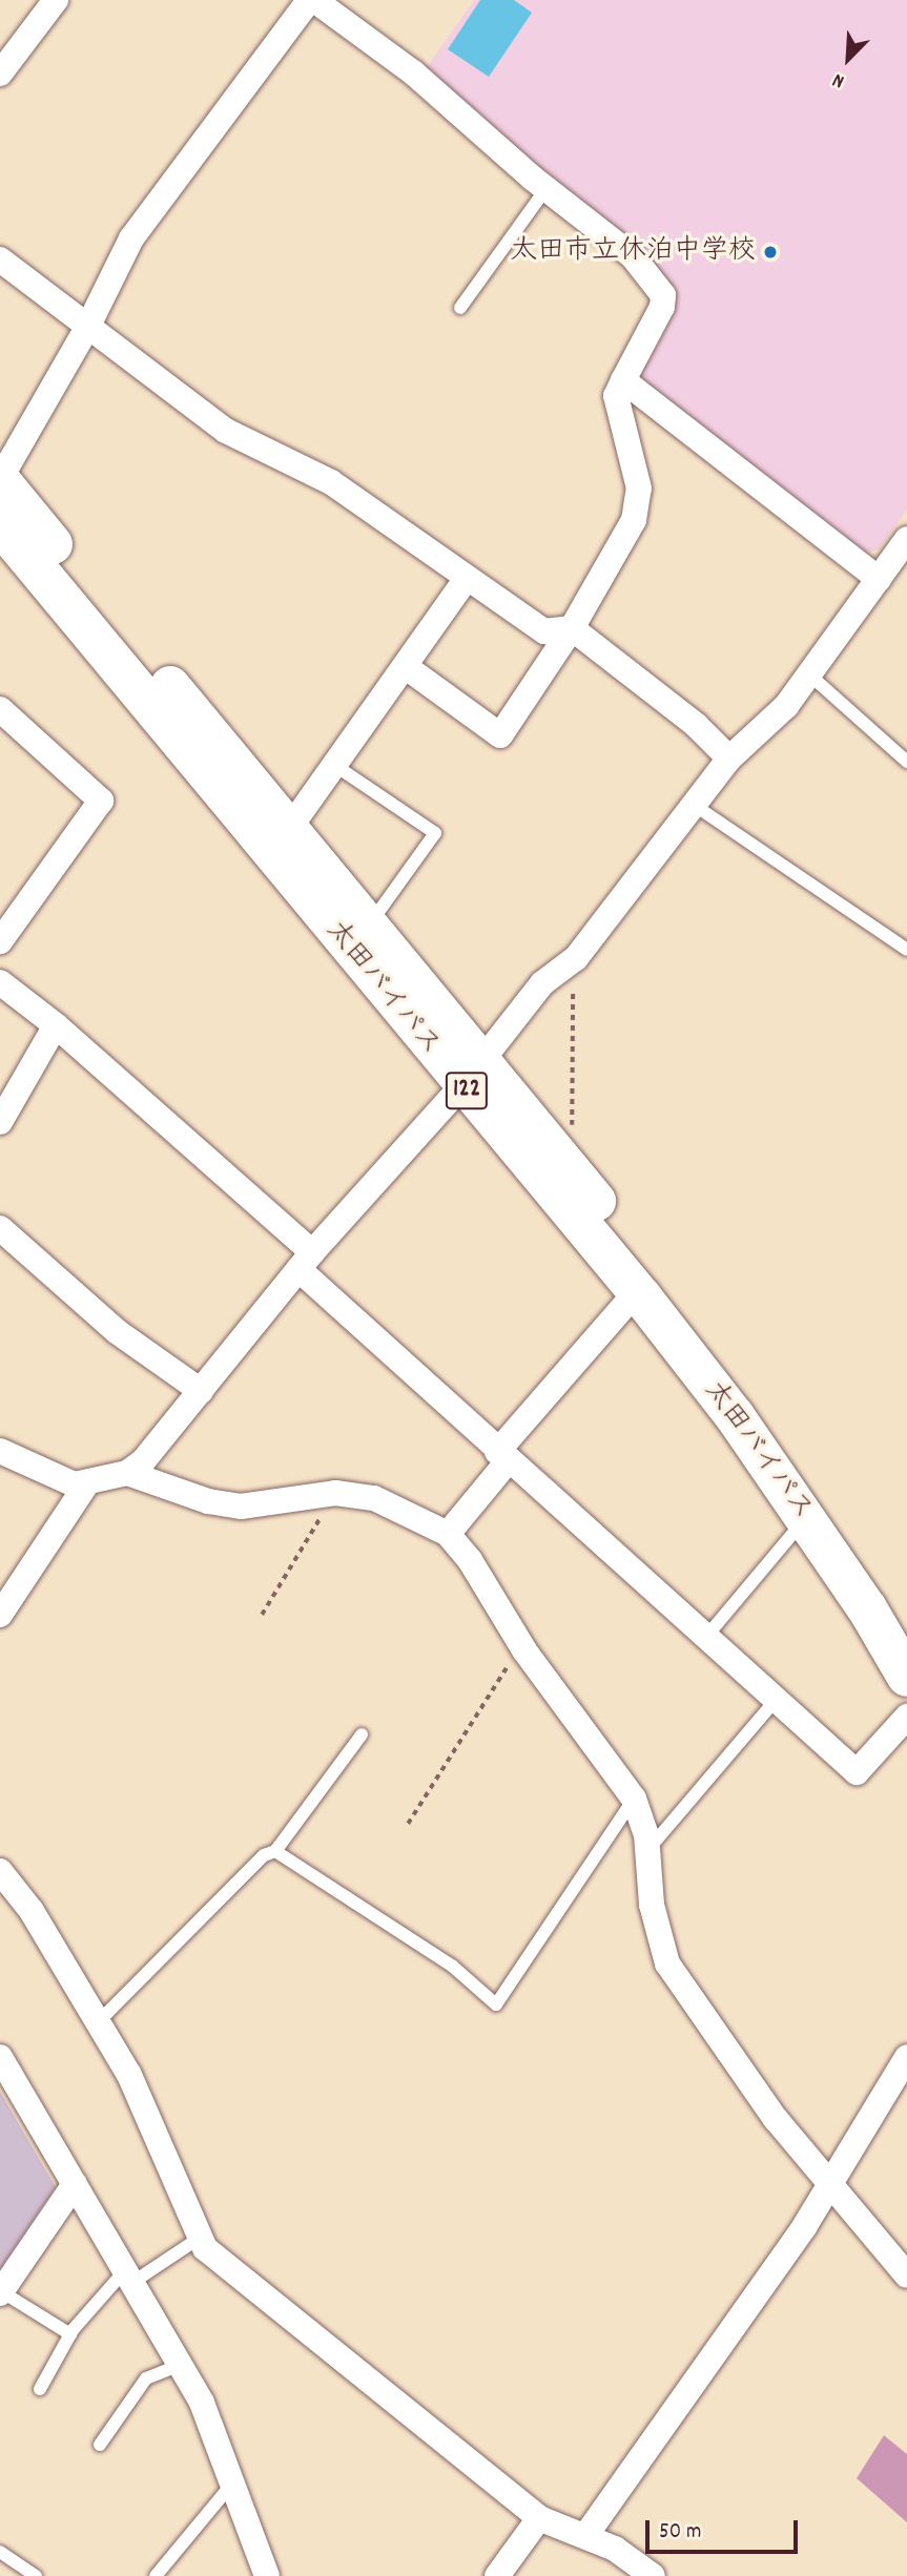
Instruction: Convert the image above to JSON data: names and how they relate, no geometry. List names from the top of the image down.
{
  "streets": {
    "highway": ["太田バイパス", "122"]
  },
  "places": ["太田市立休泊中学校"],
  "scale_bar": "50 m",
  "north": "bottom left"
}
